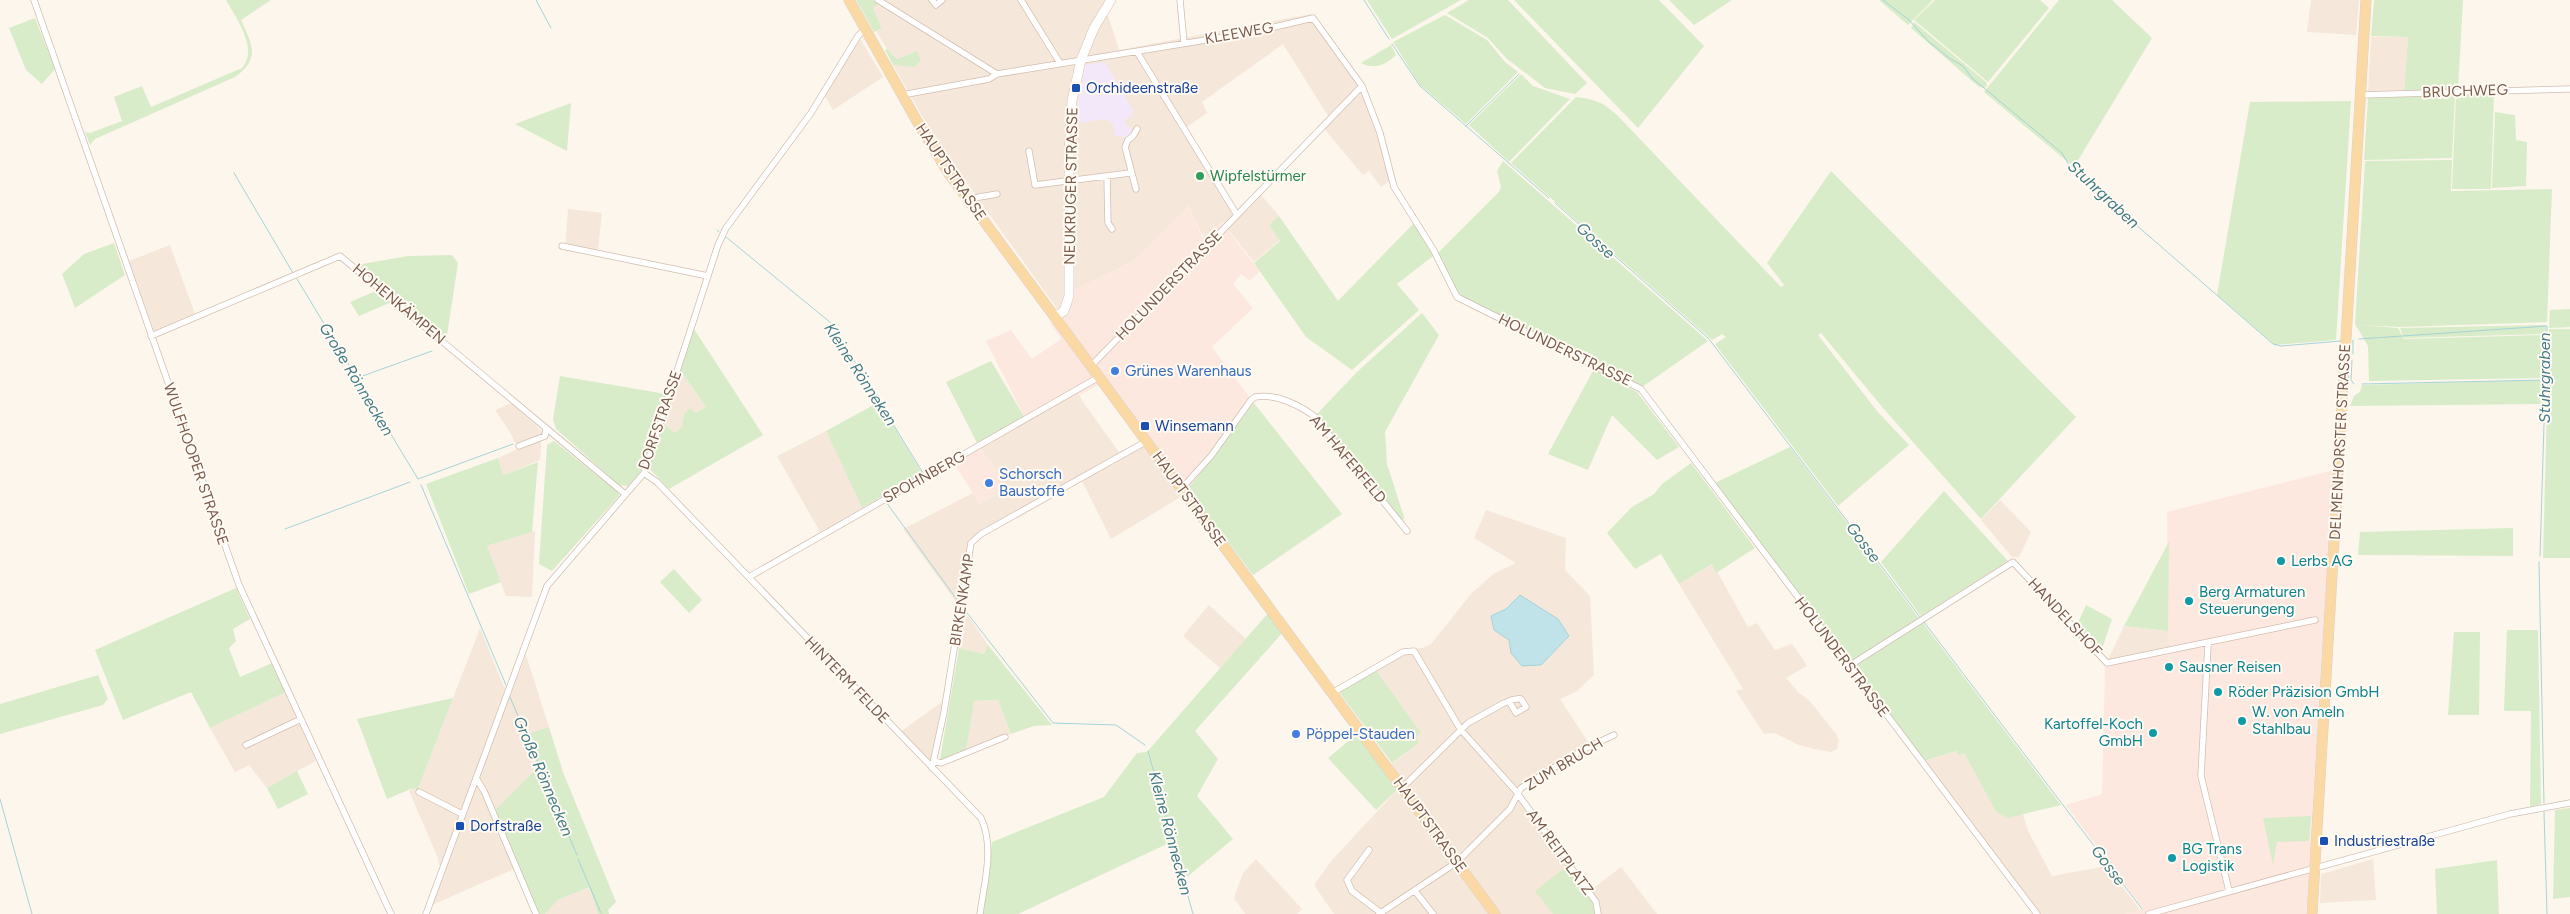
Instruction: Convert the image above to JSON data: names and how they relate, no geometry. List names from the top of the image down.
{
  "streets": {
    "main road": ["HAUPTSTRASSE", "DELMENHORSTER STRASSE"],
    "street": [
      "KLEEWEG",
      "BRUCHWEG",
      "NEUKRUGER STRASSE",
      "HOLUNDERSTRASSE",
      "HOHENKÄMPEN",
      "DORFSTRASSE",
      "AM HAFERFELD",
      "WULFHOOPER STRASSE",
      "SPOHNBERG",
      "BIRKENKAMP",
      "HANDELSHOF",
      "HINTERM FELDE",
      "ZUM BRUCH",
      "AM REITPLATZ"
    ]
  },
  "crossings": [
    ["KLEEWEG", "NEUKRUGER STRASSE"],
    ["KLEEWEG", "HOLUNDERSTRASSE"],
    ["BRUCHWEG", "DELMENHORSTER STRASSE"],
    ["HAUPTSTRASSE", "NEUKRUGER STRASSE"],
    ["HAUPTSTRASSE", "HOLUNDERSTRASSE"],
    ["HAUPTSTRASSE", "DORFSTRASSE"],
    ["HAUPTSTRASSE", "AM HAFERFELD"],
    ["HAUPTSTRASSE", "SPOHNBERG"],
    ["HAUPTSTRASSE", "BIRKENKAMP"],
    ["HAUPTSTRASSE", "ZUM BRUCH"],
    ["HAUPTSTRASSE", "AM REITPLATZ"],
    ["HOLUNDERSTRASSE", "HANDELSHOF"],
    ["HOHENKÄMPEN", "DORFSTRASSE"],
    ["HOHENKÄMPEN", "WULFHOOPER STRASSE"],
    ["DORFSTRASSE", "HINTERM FELDE"],
    ["SPOHNBERG", "HINTERM FELDE"],
    ["BIRKENKAMP", "HINTERM FELDE"],
    ["ZUM BRUCH", "AM REITPLATZ"]
  ],
  "water": [
    "Stuhrgraben",
    "Gosse",
    "Kleine Rönneken",
    "Große Rönnecken",
    "Kleine Rönnecken"
  ],
  "places": {
    "transit": [
      "Orchideenstraße",
      "Winsemann",
      "Dorfstraße",
      "Industriestraße"
    ],
    "other": [
      "Wipfelstürmer",
      "Grünes Warenhaus",
      "Schorsch Baustoffe",
      "Lerbs AG",
      "Berg Armaturen Steuerungeng",
      "Sausner Reisen",
      "Röder Präzision GmbH",
      "W. von Ameln Stahlbau",
      "Kartoffel-Koch GmbH",
      "Pöppel-Stauden",
      "BG Trans Logistik"
    ]
  }
}
